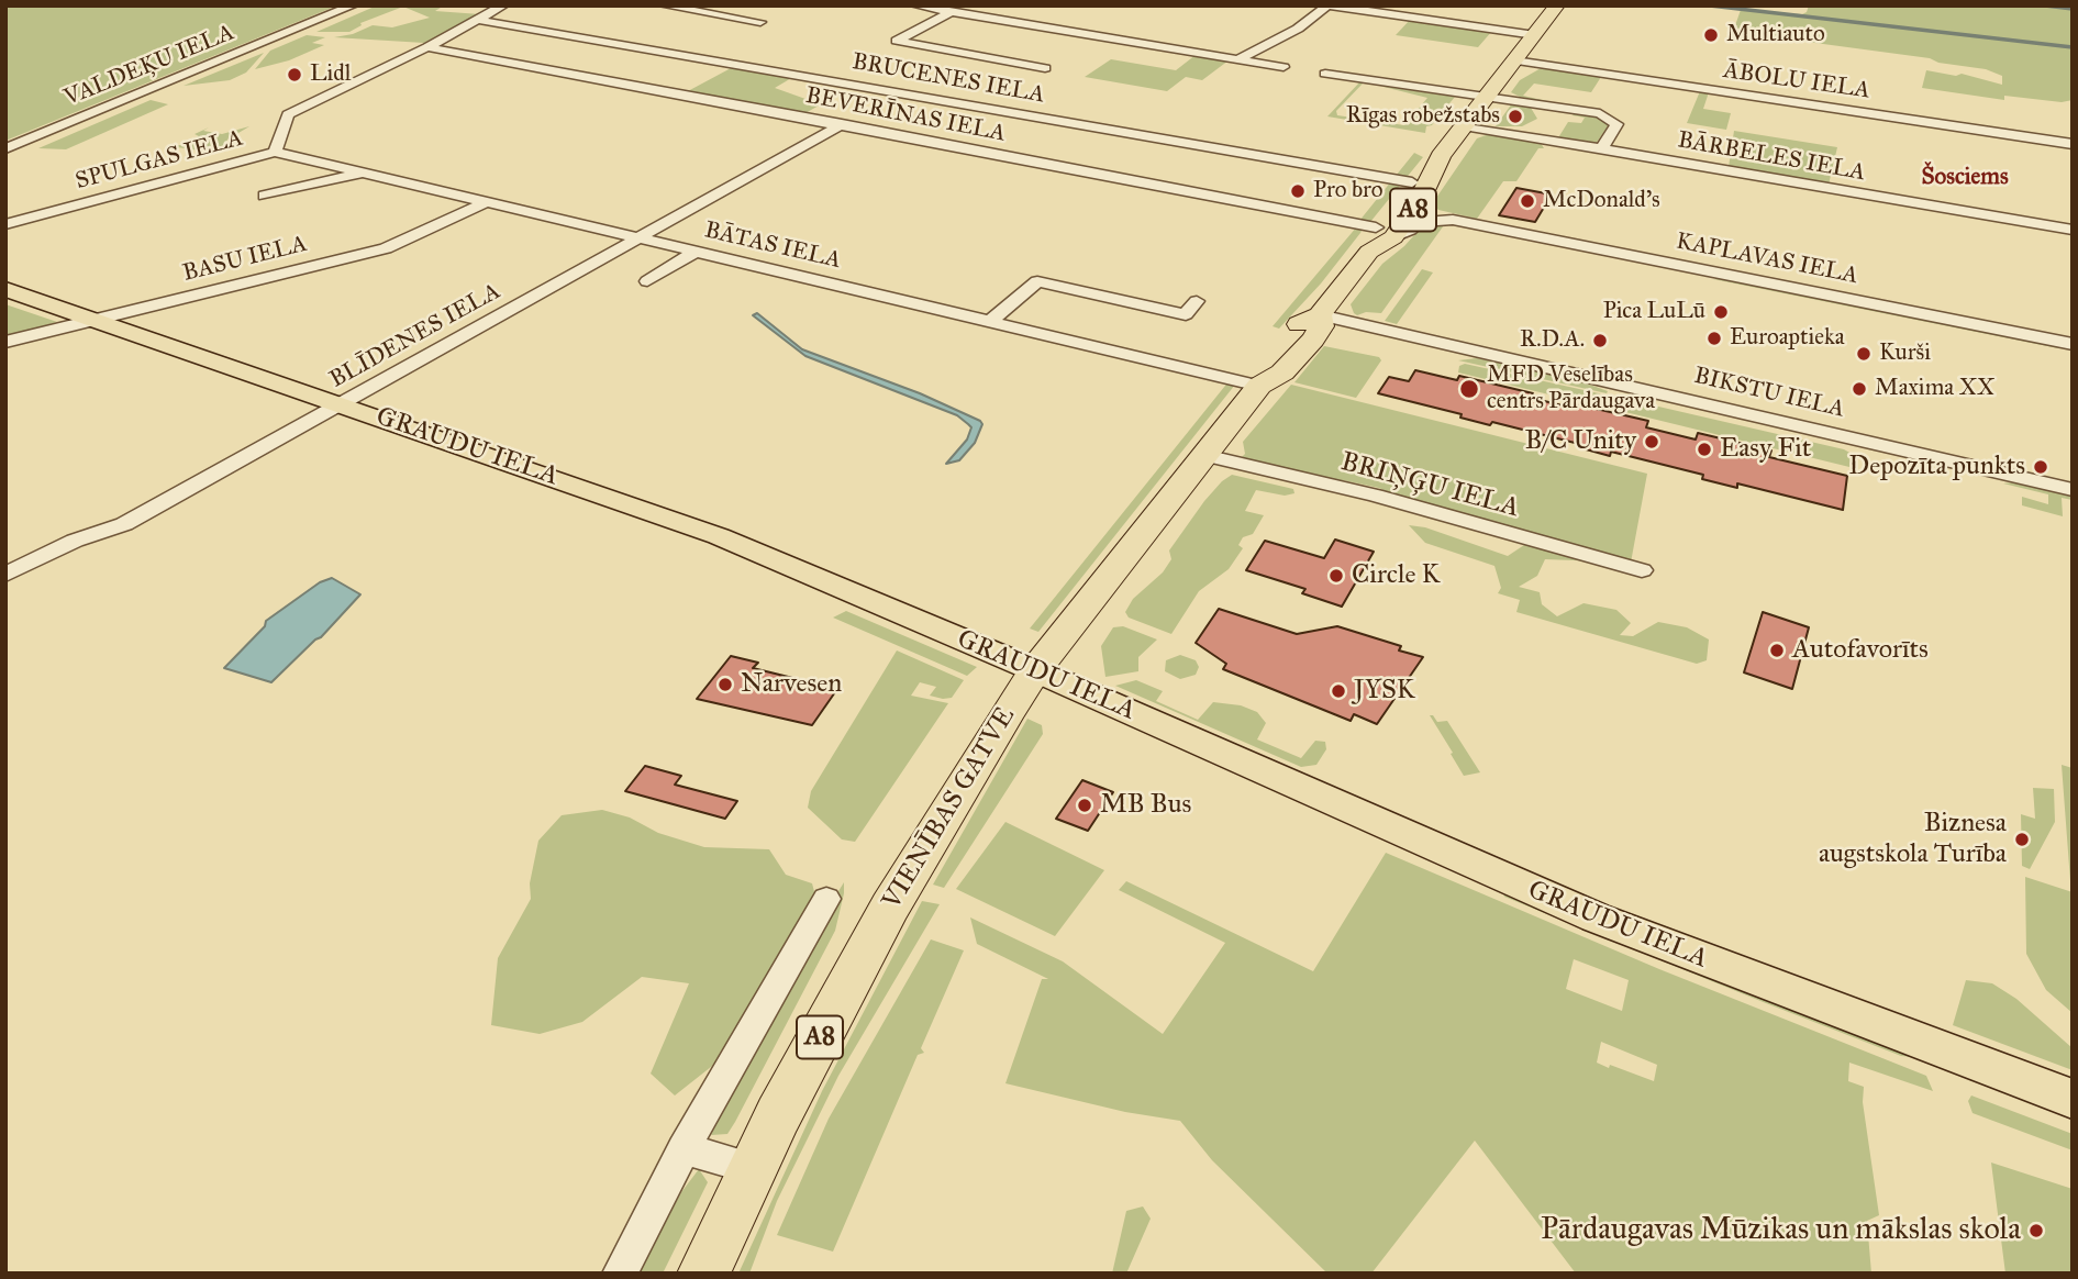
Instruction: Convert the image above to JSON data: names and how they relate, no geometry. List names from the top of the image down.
{
  "streets": {
    "highway": ["A8", "VIENĪBAS GATVE"],
    "main road": ["GRAUDU IELA"],
    "street": [
      "VALDEĶU IELA",
      "BRUCENES IELA",
      "ĀBOLU IELA",
      "BEVERĪNAS IELA",
      "BĀRBELES IELA",
      "SPULGAS IELA",
      "BĀTAS IELA",
      "BASU IELA",
      "KAPLAVAS IELA",
      "BLĪDENES IELA",
      "BIKSTU IELA",
      "BRIŅĢU IELA"
    ]
  },
  "crossings": [
    ["BRUCENES IELA", "SPULGAS IELA"],
    ["BRUCENES IELA", "KAPLAVAS IELA"],
    ["BRUCENES IELA", "VIENĪBAS GATVE"],
    ["ĀBOLU IELA", "VIENĪBAS GATVE"],
    ["BEVERĪNAS IELA", "SPULGAS IELA"],
    ["BEVERĪNAS IELA", "KAPLAVAS IELA"],
    ["BEVERĪNAS IELA", "BLĪDENES IELA"],
    ["BEVERĪNAS IELA", "VIENĪBAS GATVE"],
    ["BĀRBELES IELA", "VIENĪBAS GATVE"],
    ["SPULGAS IELA", "BĀTAS IELA"],
    ["BĀTAS IELA", "BASU IELA"],
    ["BĀTAS IELA", "BLĪDENES IELA"],
    ["BĀTAS IELA", "VIENĪBAS GATVE"],
    ["BASU IELA", "GRAUDU IELA"],
    ["KAPLAVAS IELA", "VIENĪBAS GATVE"],
    ["BLĪDENES IELA", "GRAUDU IELA"],
    ["BIKSTU IELA", "VIENĪBAS GATVE"],
    ["GRAUDU IELA", "VIENĪBAS GATVE"],
    ["BRIŅĢU IELA", "VIENĪBAS GATVE"]
  ],
  "districts": ["Šosciems"],
  "places": [
    "Multiauto",
    "Lidl",
    "Rīgas robežstabs",
    "Pro bro",
    "McDonald's",
    "Pica LuLū",
    "Euroaptieka",
    "R.D.A.",
    "Kurši",
    "MFD Veselības centrs Pārdaugava",
    "Maxima XX",
    "B/C Unity",
    "Easy Fit",
    "Depozīta punkts",
    "Circle K",
    "Autofavorīts",
    "Narvesen",
    "JYSK",
    "MB Bus",
    "Biznesa augstskola Turība",
    "Pārdaugavas Mūzikas un mākslas skola"
  ]
}
